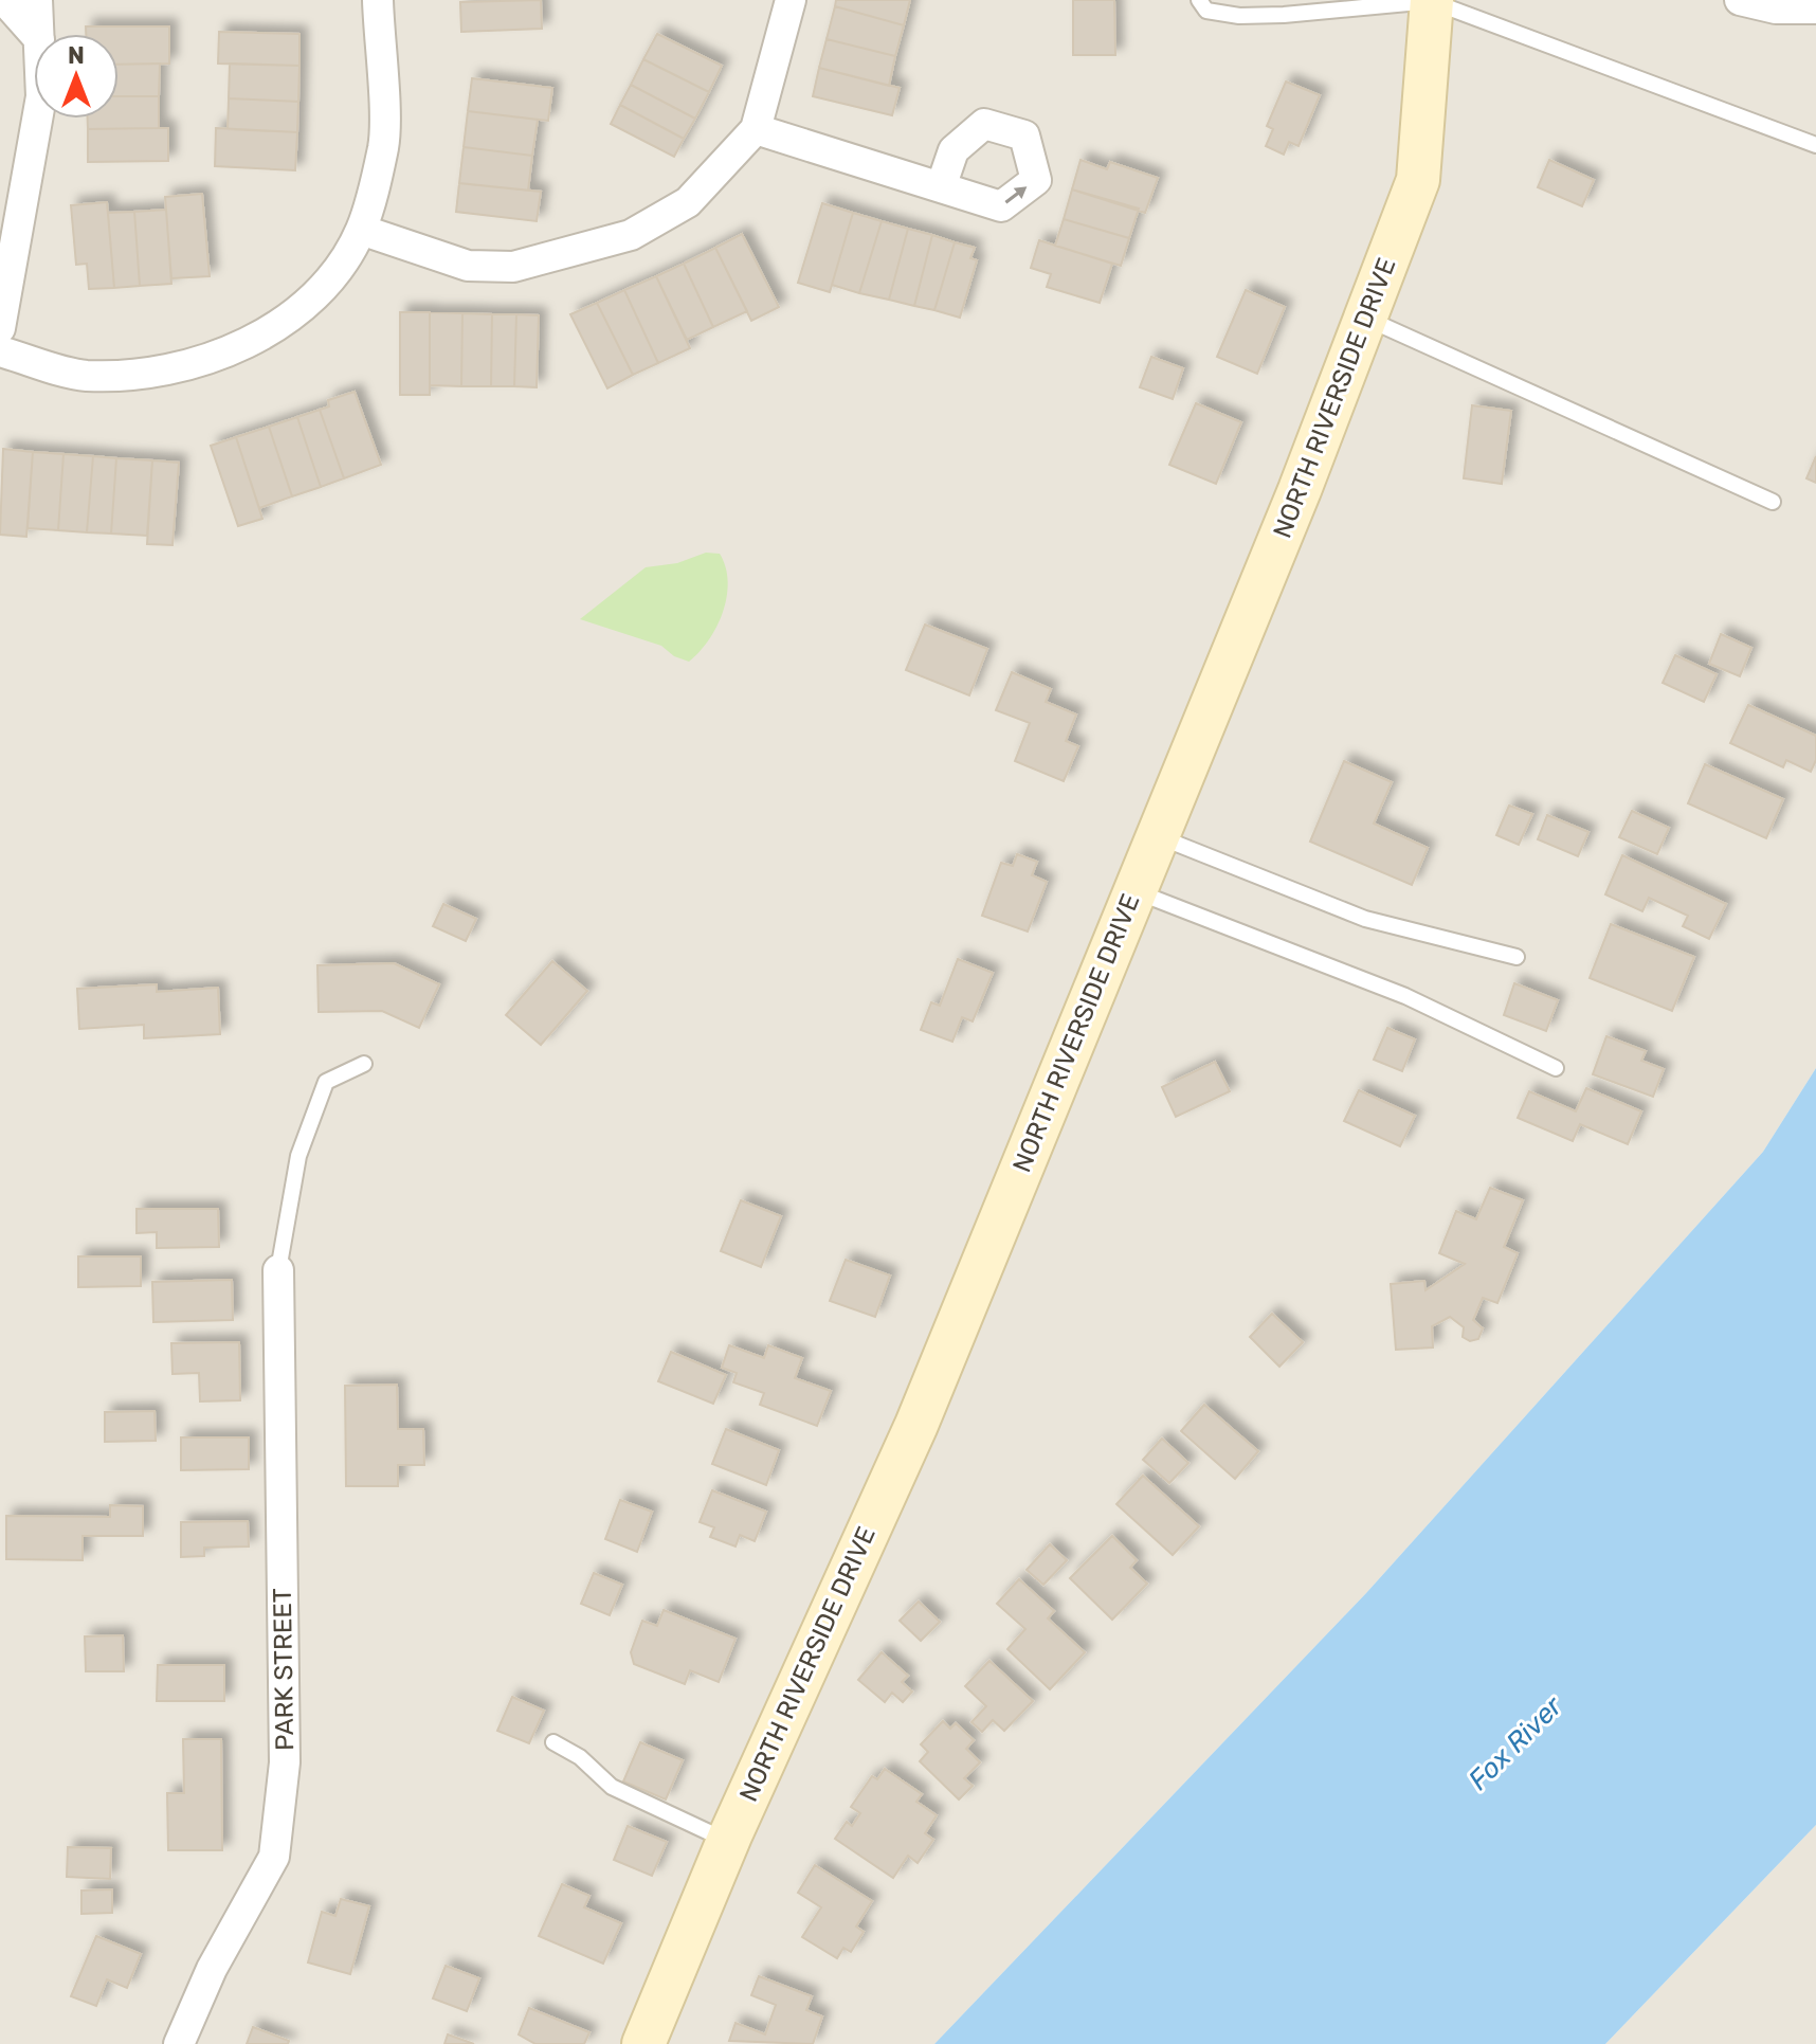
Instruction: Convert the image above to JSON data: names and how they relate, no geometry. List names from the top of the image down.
{
  "streets": {
    "street": ["NORTH RIVERSIDE DRIVE", "PARK STREET"]
  },
  "water": ["Fox River"],
  "north": "top"
}
